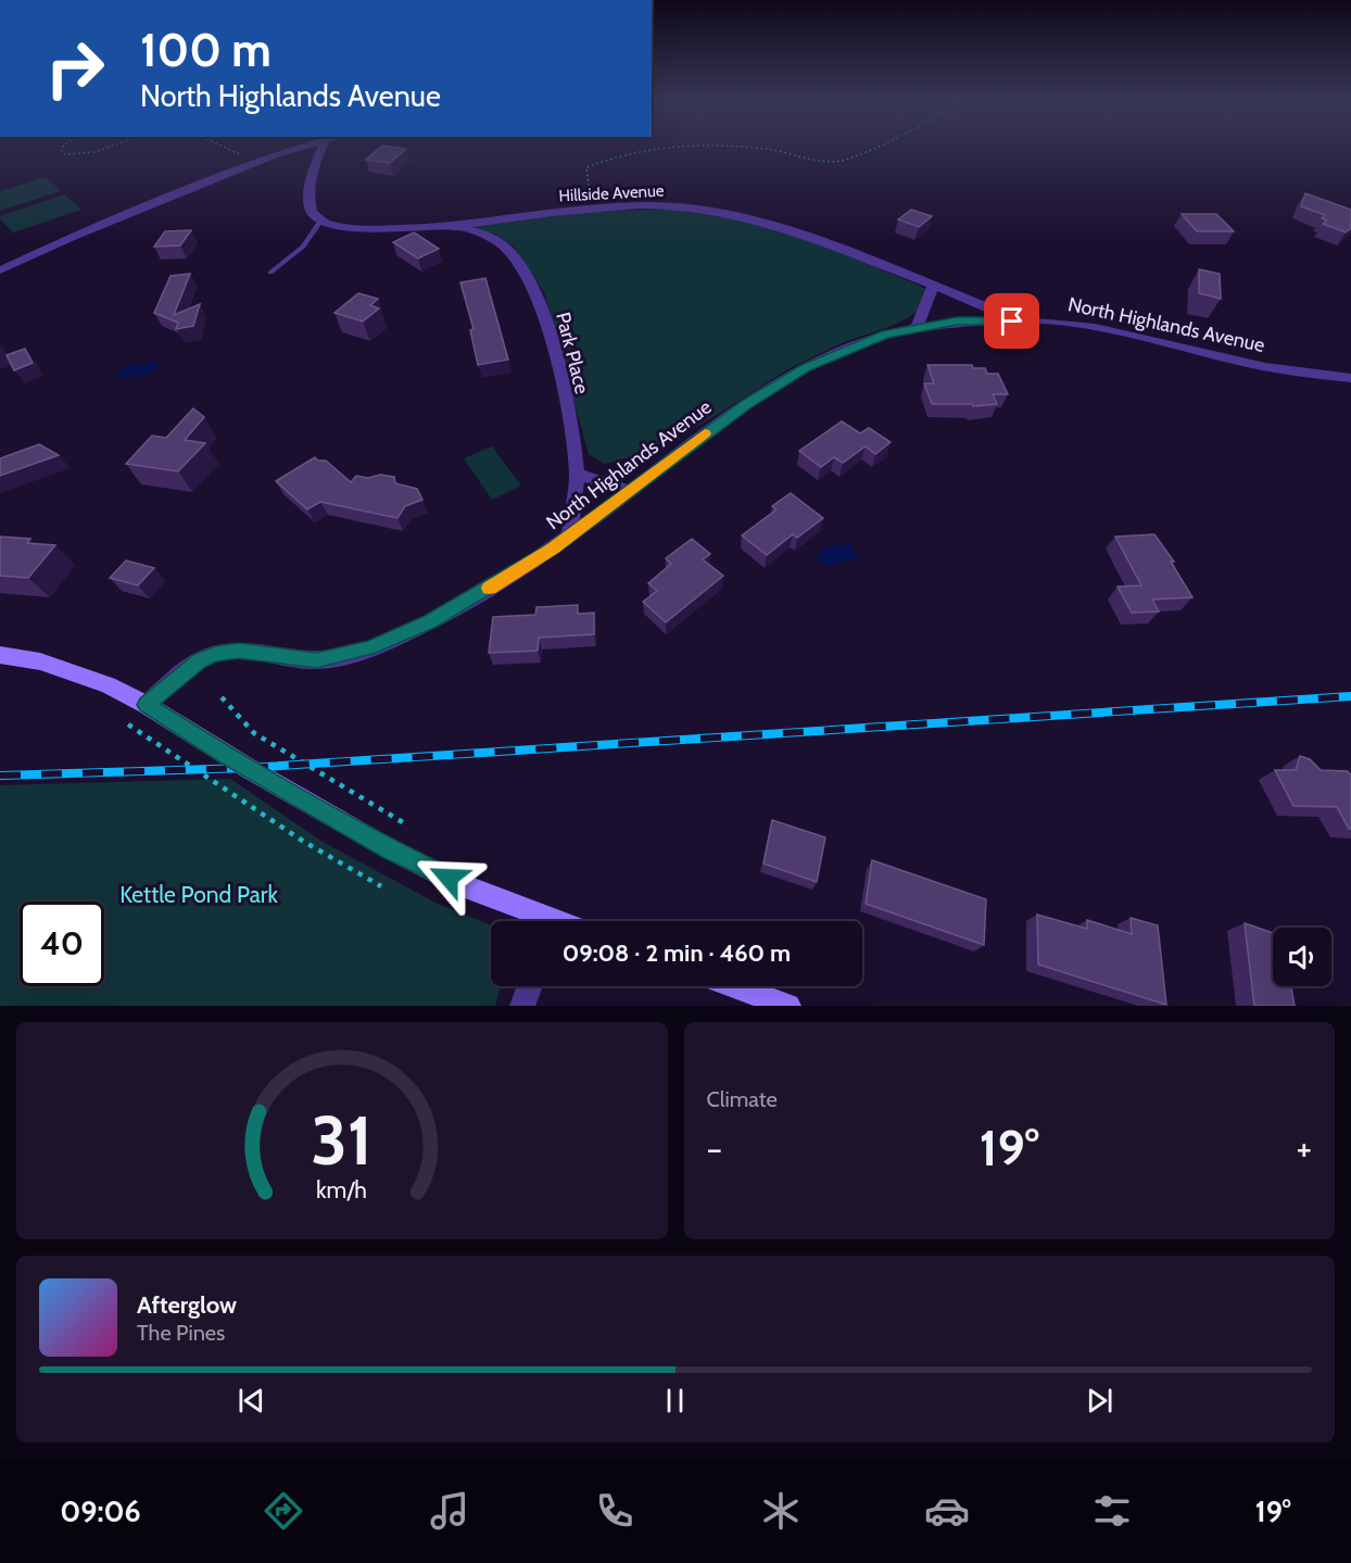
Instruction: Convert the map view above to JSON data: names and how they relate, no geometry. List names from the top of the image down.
{
  "streets": {
    "street": ["Hillside Avenue", "North Highlands Avenue", "Park Place"]
  },
  "crossings": [
    ["Hillside Avenue", "North Highlands Avenue"],
    ["Hillside Avenue", "Park Place"],
    ["North Highlands Avenue", "Park Place"]
  ],
  "parks": ["Kettle Pond Park"],
  "page": {
    "turn": ["100 m", "North Highlands Avenue"],
    "limit": "40",
    "trip": "09:08 · 2 min · 460 m",
    "tile": "Climate",
    "heat": ["−", "19°", "+"],
    "song": ["Afterglow", "The Pines"],
    "tabs": ["09:06", "19°"],
    "gauge": ["31", "km/h"]
  }
}
